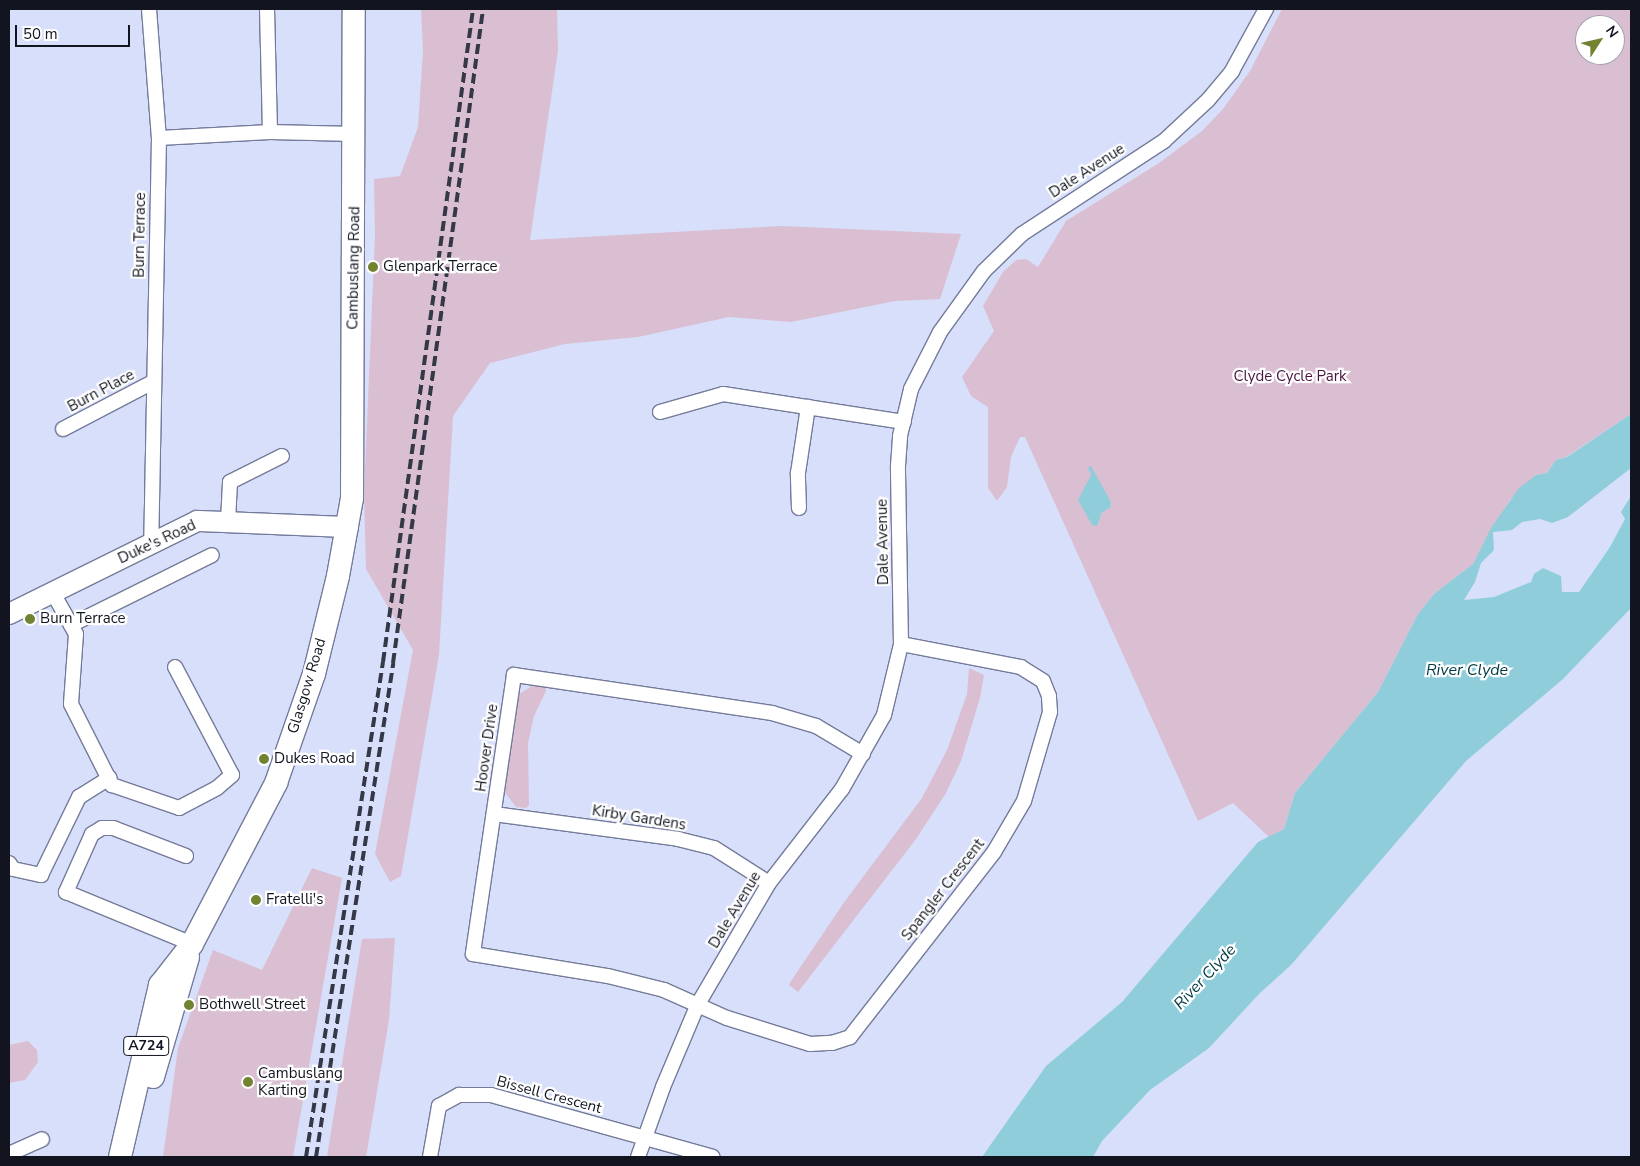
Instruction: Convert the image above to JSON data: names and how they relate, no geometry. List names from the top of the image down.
{
  "streets": {
    "main road": [
      "Cambuslang Road",
      "Duke's Road",
      "Glasgow Road",
      "A724"
    ],
    "street": [
      "Dale Avenue",
      "Burn Terrace",
      "Burn Place",
      "Hoover Drive",
      "Kirby Gardens",
      "Spangler Crescent",
      "Bissell Crescent"
    ]
  },
  "crossings": [
    ["Dale Avenue", "Hoover Drive"],
    ["Dale Avenue", "Kirby Gardens"],
    ["Dale Avenue", "Spangler Crescent"],
    ["Dale Avenue", "Bissell Crescent"],
    ["Burn Terrace", "Burn Place"],
    ["Burn Terrace", "Duke's Road"],
    ["Cambuslang Road", "Duke's Road"],
    ["Cambuslang Road", "Glasgow Road"],
    ["Duke's Road", "Glasgow Road"],
    ["Hoover Drive", "Kirby Gardens"],
    ["Hoover Drive", "Spangler Crescent"]
  ],
  "water": ["River Clyde"],
  "parks": ["Clyde Cycle Park"],
  "places": [
    "Glenpark Terrace",
    "Burn Terrace",
    "Dukes Road",
    "Fratelli's",
    "Bothwell Street",
    "Cambuslang Karting"
  ],
  "scale_bar": "50 m",
  "north": "top right"
}
